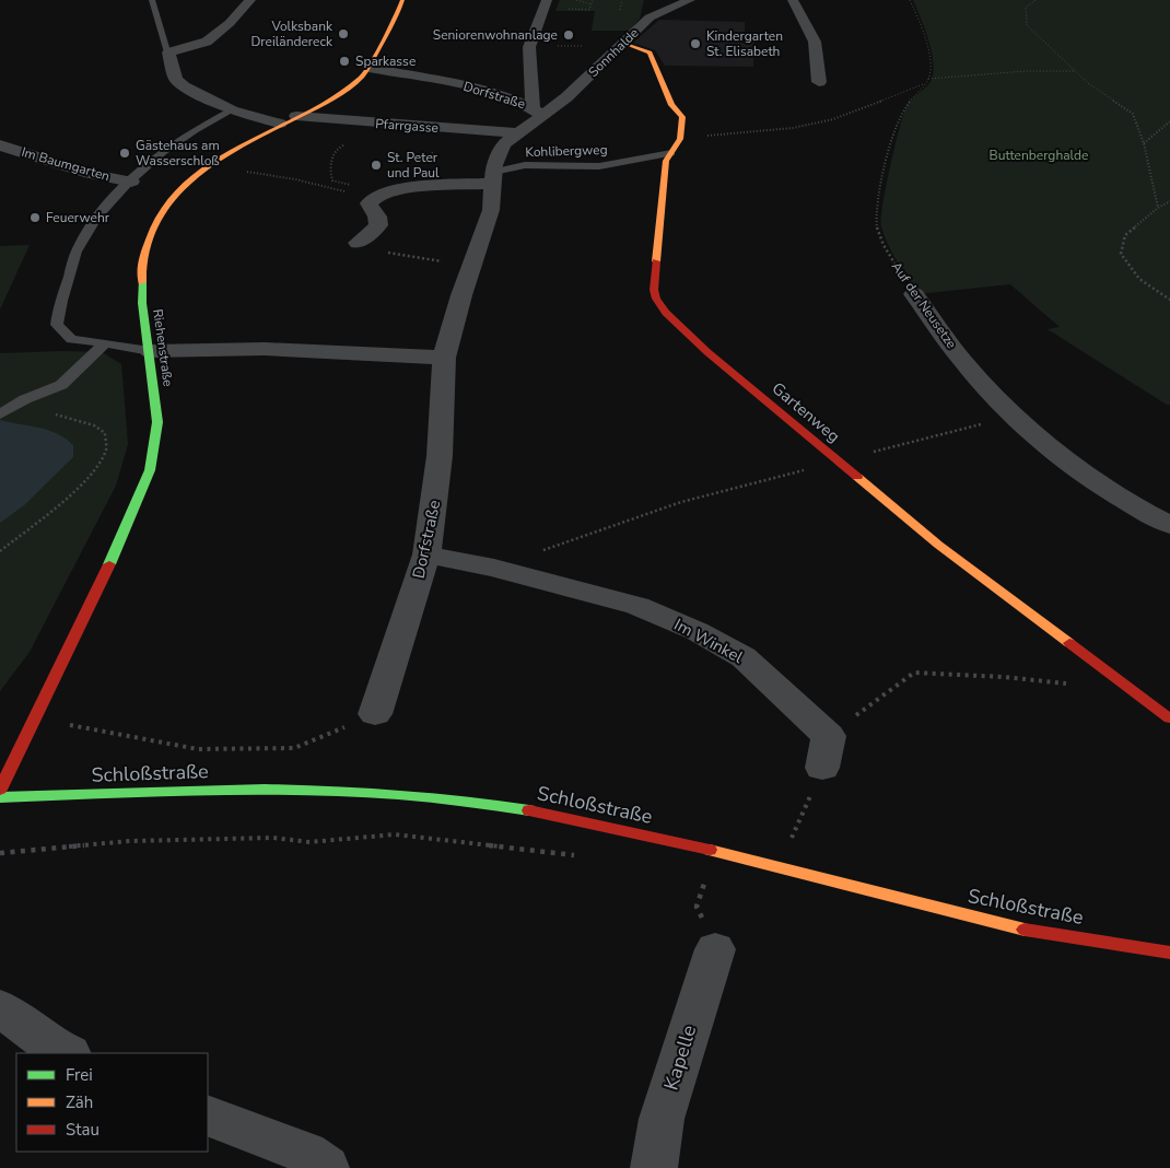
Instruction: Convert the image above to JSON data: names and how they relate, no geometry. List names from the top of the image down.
{
  "streets": {
    "street": [
      "Sonnhalde",
      "Dorfstraße",
      "Pfarrgasse",
      "Im Baumgarten",
      "Auf der Neusetze",
      "Riehenstraße",
      "Gartenweg",
      "Im Winkel",
      "Schloßstraße",
      "Kapelle"
    ],
    "lane": ["Kohlibergweg"]
  },
  "crossings": [
    ["Sonnhalde", "Dorfstraße"],
    ["Dorfstraße", "Pfarrgasse"],
    ["Dorfstraße", "Kohlibergweg"],
    ["Dorfstraße", "Riehenstraße"],
    ["Dorfstraße", "Im Winkel"],
    ["Pfarrgasse", "Riehenstraße"],
    ["Kohlibergweg", "Gartenweg"],
    ["Im Baumgarten", "Riehenstraße"]
  ],
  "parks": ["Buttenberghalde"],
  "places": [
    "Volksbank Dreiländereck",
    "Seniorenwohnanlage",
    "Kindergarten St. Elisabeth",
    "Sparkasse",
    "Gästehaus am Wasserschloß",
    "St. Peter und Paul",
    "Feuerwehr"
  ],
  "legend": ["Frei", "Zäh", "Stau"]
}
